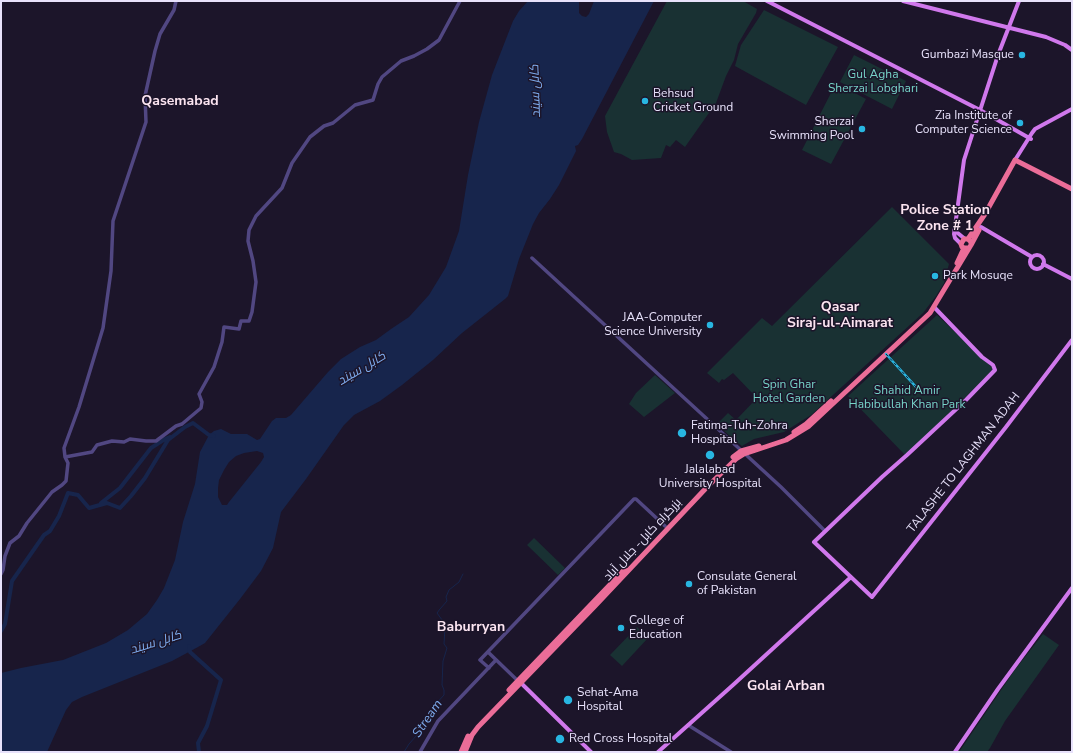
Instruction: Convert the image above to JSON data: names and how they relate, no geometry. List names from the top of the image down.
{
  "streets": {
    "highway": ["بزرگراه کابل- جلال آباد"],
    "main road": ["TALASHE TO LAGHMAN ADAH"]
  },
  "districts": [
    "Qasemabad",
    "Police Station Zone # 1",
    "Qasar Siraj-ul-Aimarat",
    "Baburryan",
    "Golai Arban"
  ],
  "water": ["کابل سيند", "Stream"],
  "parks": ["Gul Agha Sherzai Lobghari", "Spin Ghar Hotel Garden", "Shahid Amir Habibullah Khan Park"],
  "places": [
    "Gumbazi Masque",
    "Behsud Cricket Ground",
    "Zia Institute of Computer Science",
    "Sherzai Swimming Pool",
    "Park Mosuqe",
    "JAA-Computer Science University",
    "Fatima-Tuh-Zohra Hospital",
    "Jalalabad University Hospital",
    "Consulate General of Pakistan",
    "College of Education",
    "Sehat-Ama Hospital",
    "Red Cross Hospital"
  ]
}
